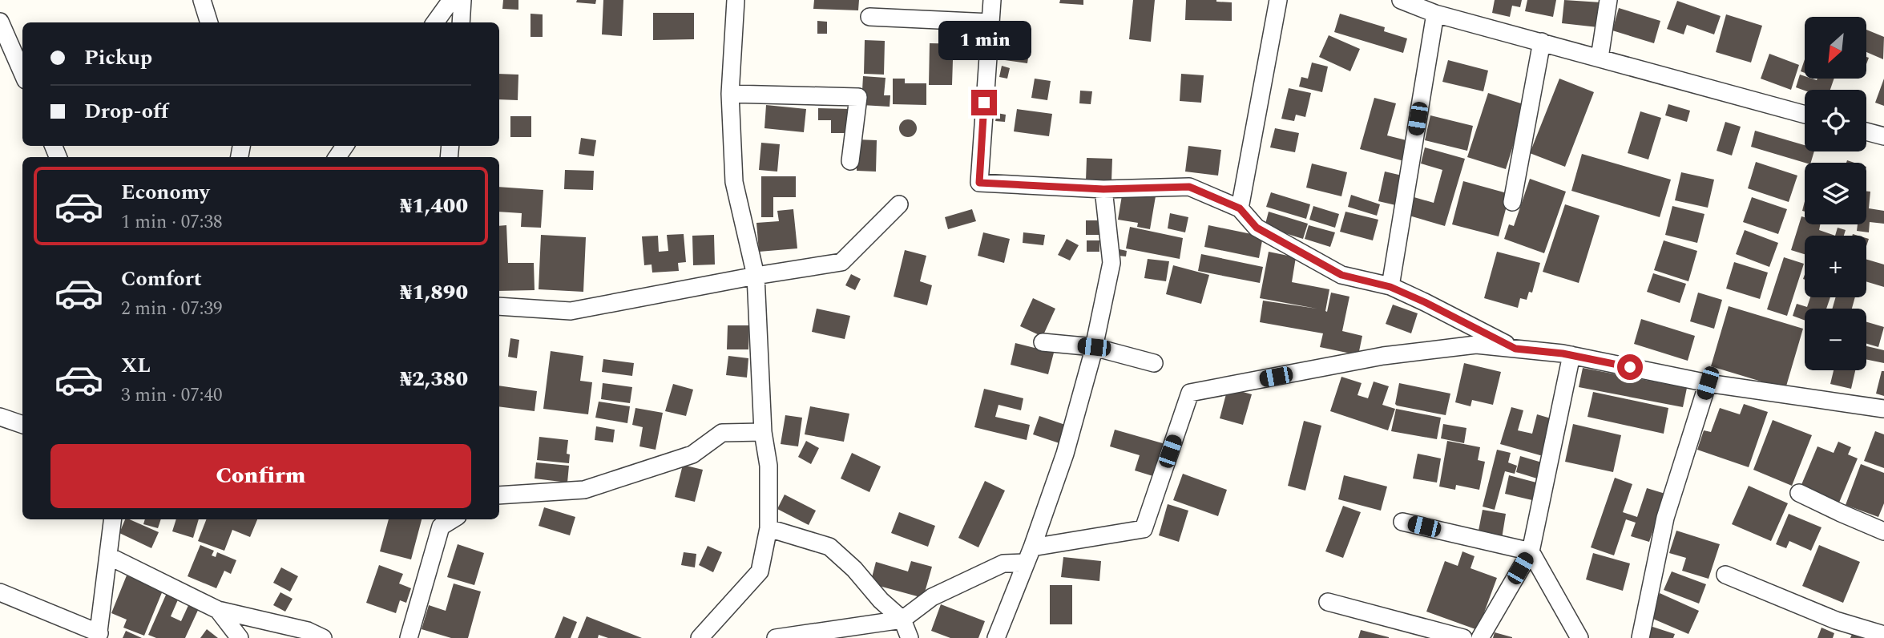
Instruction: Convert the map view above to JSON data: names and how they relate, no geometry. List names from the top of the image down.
{
  "north": "bottom left",
  "page": {
    "map_buttons": ["+", "−"],
    "bubble": "1 min",
    "banner": ["Pickup", "Drop-off"],
    "list": [
      {
        "name": "Economy",
        "note": "1 min · 07:38",
        "value": "₦1,400"
      },
      {
        "name": "Comfort",
        "note": "2 min · 07:39",
        "value": "₦1,890"
      },
      {
        "name": "XL",
        "note": "3 min · 07:40",
        "value": "₦2,380"
      }
    ],
    "buttons": "Confirm"
  }
}
